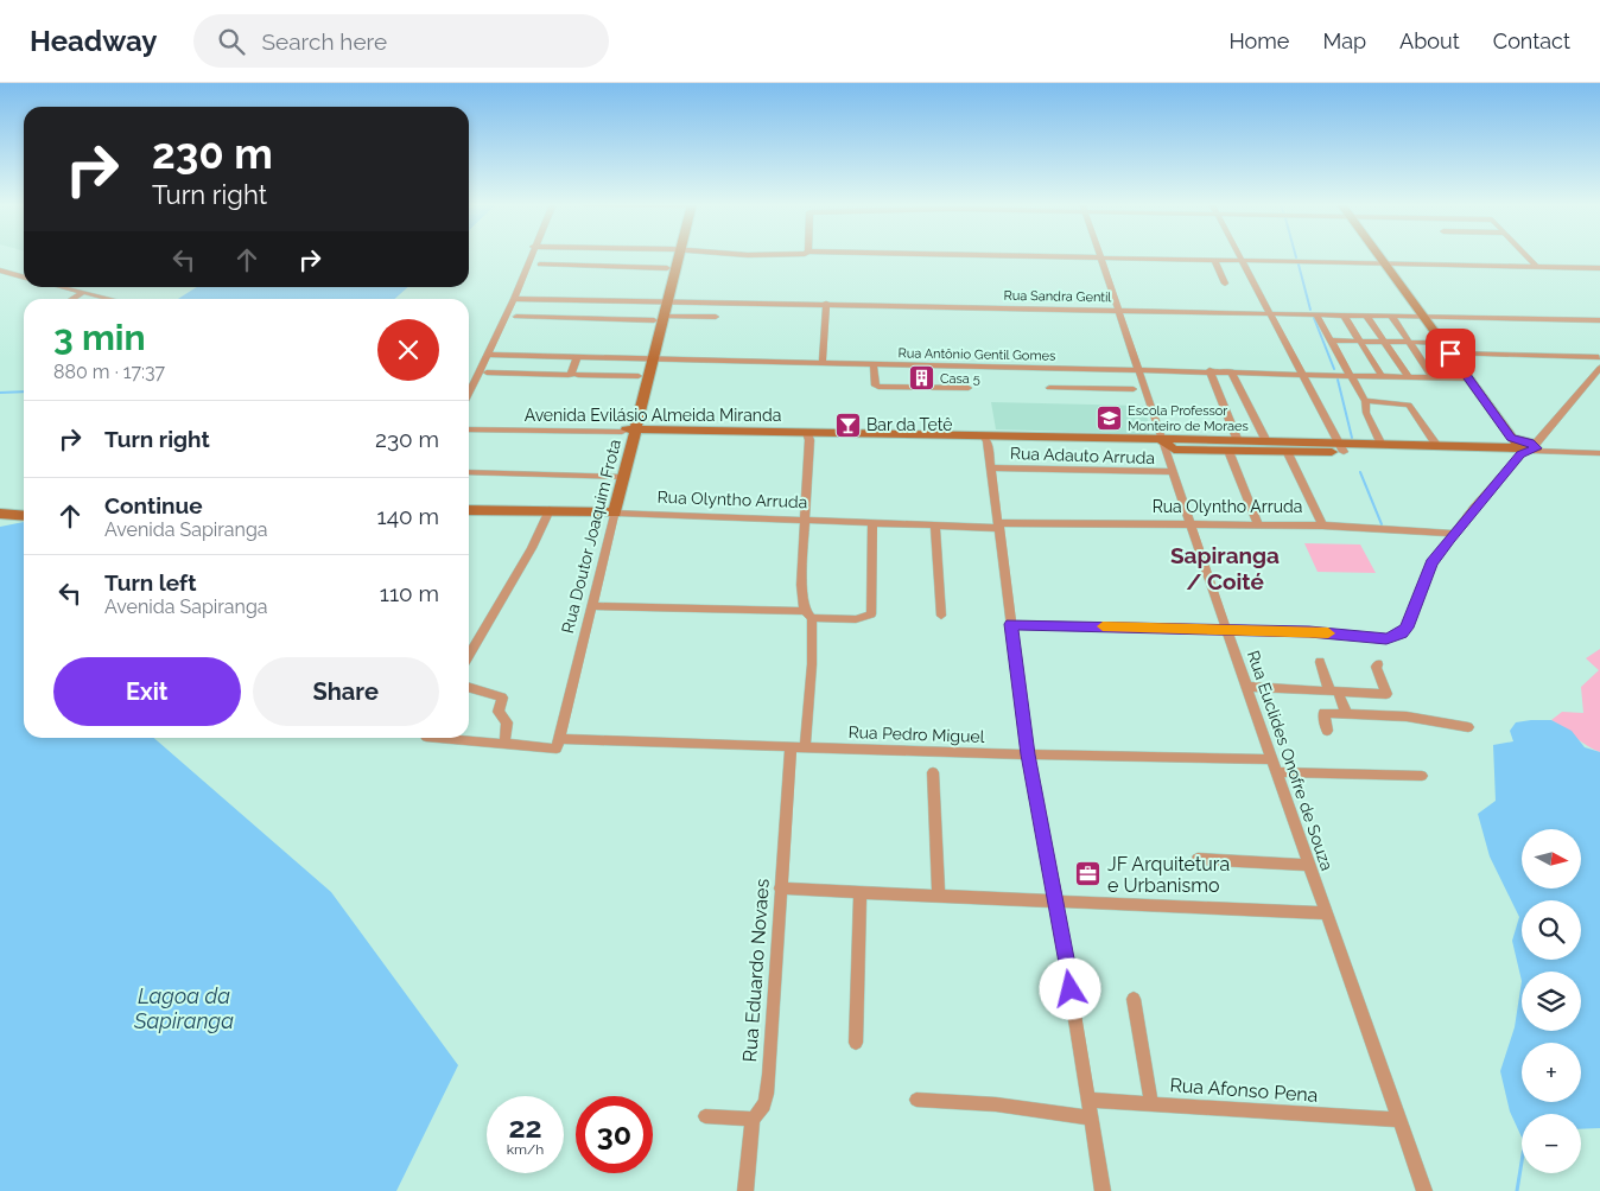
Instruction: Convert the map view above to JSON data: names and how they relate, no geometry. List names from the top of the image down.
{
  "streets": {
    "street": [
      "Rua Sandra Gentil",
      "Rua Antônio Gentil Gomes",
      "Avenida Evilásio Almeida Miranda",
      "Rua Adauto Arruda",
      "Rua Olyntho Arruda",
      "Rua Doutor Joaquim Frota",
      "Rua Pedro Miguel",
      "Rua Euclides Onofre de Souza",
      "Rua Eduardo Novaes",
      "Rua Afonso Pena"
    ]
  },
  "crossings": [
    ["Rua Sandra Gentil", "Rua Doutor Joaquim Frota"],
    ["Rua Sandra Gentil", "Rua Euclides Onofre de Souza"],
    ["Rua Antônio Gentil Gomes", "Rua Doutor Joaquim Frota"],
    ["Rua Antônio Gentil Gomes", "Rua Euclides Onofre de Souza"],
    ["Avenida Evilásio Almeida Miranda", "Rua Doutor Joaquim Frota"],
    ["Avenida Evilásio Almeida Miranda", "Rua Euclides Onofre de Souza"],
    ["Avenida Evilásio Almeida Miranda", "Rua Eduardo Novaes"],
    ["Rua Adauto Arruda", "Rua Euclides Onofre de Souza"],
    ["Rua Olyntho Arruda", "Rua Doutor Joaquim Frota"],
    ["Rua Olyntho Arruda", "Rua Euclides Onofre de Souza"],
    ["Rua Olyntho Arruda", "Rua Eduardo Novaes"],
    ["Rua Doutor Joaquim Frota", "Rua Pedro Miguel"],
    ["Rua Pedro Miguel", "Rua Euclides Onofre de Souza"],
    ["Rua Pedro Miguel", "Rua Eduardo Novaes"],
    ["Rua Euclides Onofre de Souza", "Rua Afonso Pena"]
  ],
  "districts": ["Sapiranga / Coité"],
  "water": ["Lagoa da Sapiranga"],
  "places": {
    "building": ["Casa 5"],
    "school or university": ["Escola Professor Monteiro de Moraes"],
    "bar": ["Bar da Tetê"],
    "office": ["JF Arquitetura e Urbanismo"]
  },
  "north": "right",
  "page": {
    "header": "Headway",
    "search": "Search here",
    "nav": [
      "Home",
      "Map",
      "About",
      "Contact"
    ],
    "turn": ["230 m", "Turn right"],
    "heading": ["3 min", "880 m · 17:37"],
    "list": [
      {
        "name": "Turn right",
        "value": "230 m"
      },
      {
        "name": "Continue",
        "note": "Avenida Sapiranga",
        "value": "140 m"
      },
      {
        "name": "Turn left",
        "note": "Avenida Sapiranga",
        "value": "110 m"
      }
    ],
    "buttons": ["Exit", "Share"],
    "map_buttons": ["+", "−"],
    "speed": "22 km/h",
    "limit": "30"
  }
}
